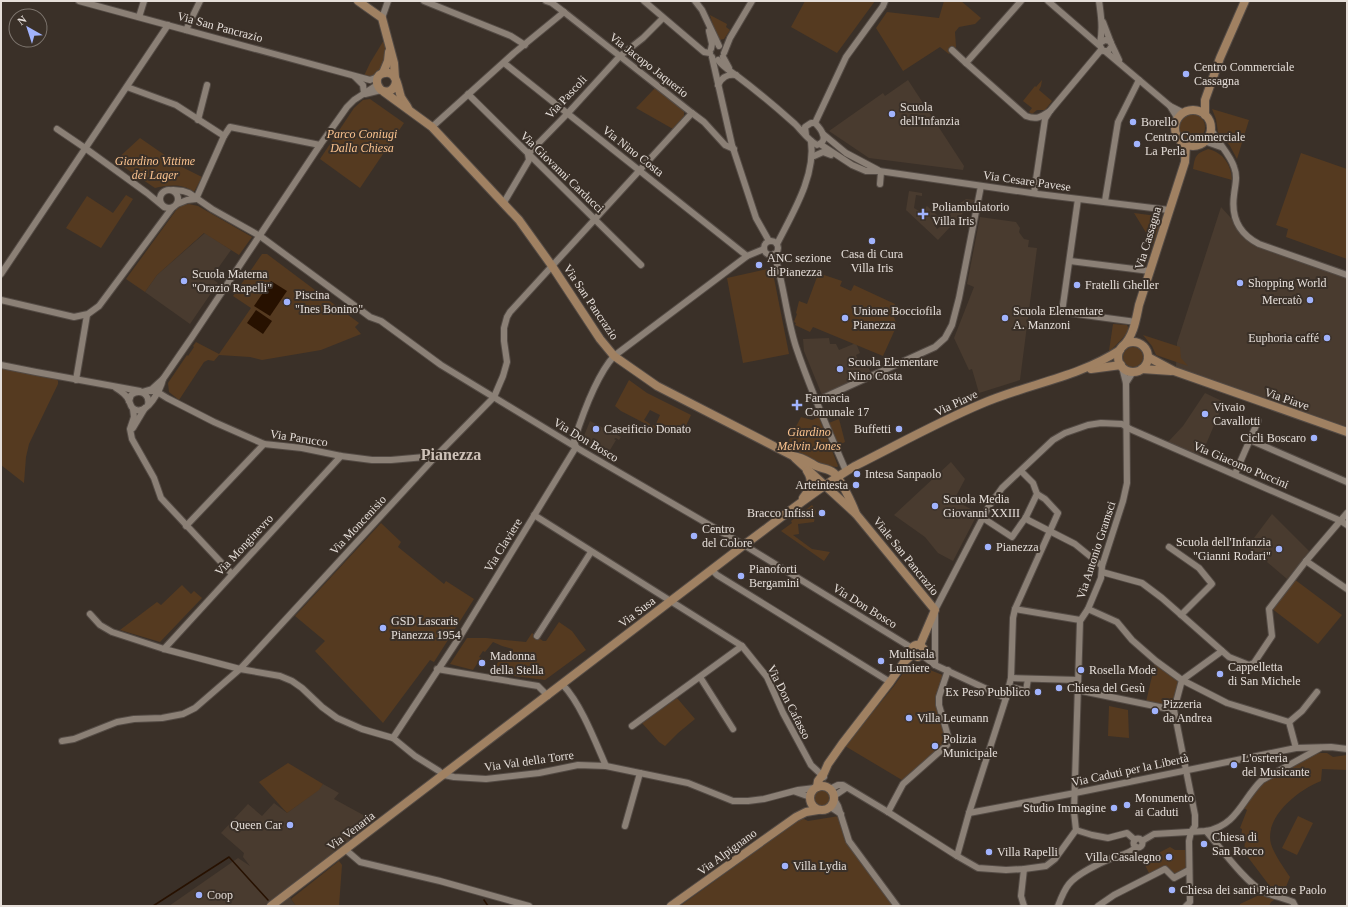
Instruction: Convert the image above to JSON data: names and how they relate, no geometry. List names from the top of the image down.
{
  "streets": {
    "street": [
      "Via San Pancrazio",
      "Via Jacopo Jaquerio",
      "Via Pascoli",
      "Via Nino Costa",
      "Via Giovanni Carducci",
      "Via Cesare Pavese",
      "Via Cassagna",
      "Via Piave",
      "Via Parucco",
      "Via Don Bosco",
      "Via Giacomo Puccini",
      "Via Moncenisio",
      "Via Monginevro",
      "Via Claviere",
      "Via Antonio Gramsci",
      "Viale San Pancrazio",
      "Via Susa",
      "Via Don Cafasso",
      "Via Val della Torre",
      "Via Caduti per la Libertà",
      "Via Venaria",
      "Via Alpignano"
    ]
  },
  "crossings": [
    ["Via San Pancrazio", "Via Pascoli"],
    ["Via San Pancrazio", "Via Claviere"],
    ["Via San Pancrazio", "Viale San Pancrazio"],
    ["Via Jacopo Jaquerio", "Via Pascoli"],
    ["Via Pascoli", "Via Nino Costa"],
    ["Via Pascoli", "Via Giovanni Carducci"],
    ["Via Cesare Pavese", "Via Cassagna"],
    ["Via Cassagna", "Via Piave"],
    ["Via Cassagna", "Via Antonio Gramsci"],
    ["Via Piave", "Via Antonio Gramsci"],
    ["Via Piave", "Via Susa"],
    ["Via Parucco", "Via Moncenisio"],
    ["Via Parucco", "Via Monginevro"],
    ["Via Don Bosco", "Via Moncenisio"],
    ["Via Don Bosco", "Via Claviere"],
    ["Via Don Bosco", "Via Susa"],
    ["Via Giacomo Puccini", "Via Antonio Gramsci"],
    ["Via Giacomo Puccini", "Viale San Pancrazio"],
    ["Via Moncenisio", "Via Val della Torre"],
    ["Via Monginevro", "Via Val della Torre"],
    ["Via Claviere", "Via Don Cafasso"],
    ["Via Claviere", "Via Val della Torre"],
    ["Viale San Pancrazio", "Via Susa"],
    ["Via Susa", "Via Don Cafasso"],
    ["Via Susa", "Via Val della Torre"],
    ["Via Susa", "Via Venaria"],
    ["Via Val della Torre", "Via Venaria"],
    ["Via Val della Torre", "Via Alpignano"]
  ],
  "districts": ["Pianezza"],
  "parks": ["Parco Coniugi Dalla Chiesa", "Giardino Vittime dei Lager", "Giardino Melvin Jones"],
  "places": {
    "other": [
      "Centro Commerciale Cassagna",
      "Scuola dell'Infanzia",
      "Borello",
      "Centro Commerciale La Perla",
      "Casa di Cura Villa Iris",
      "ANC sezione di Pianezza",
      "Scuola Materna \"Orazio Rapelli\"",
      "Shopping World",
      "Fratelli Gheller",
      "Mercatò",
      "Piscina \"Ines Bonino\"",
      "Unione Bocciofila Pianezza",
      "Scuola Elementare A. Manzoni",
      "Euphoria caffé",
      "Scuola Elementare Nino Costa",
      "Vivaio Cavallotti",
      "Caseificio Donato",
      "Buffetti",
      "Cicli Boscaro",
      "Intesa Sanpaolo",
      "Arteintesta",
      "Scuola Media Giovanni XXIII",
      "Bracco Infissi",
      "Centro del Colore",
      "Pianezza",
      "Scuola dell'Infanzia \"Gianni Rodari\"",
      "Pianoforti Bergamini",
      "GSD Lascaris Pianezza 1954",
      "Multisala Lumiere",
      "Madonna della Stella",
      "Rosella Mode",
      "Cappelletta di San Michele",
      "Chiesa del Gesù",
      "Ex Peso Pubblico",
      "Pizzeria da Andrea",
      "Villa Leumann",
      "Polizia Municipale",
      "L'osrteria del Musicante",
      "Monumento ai Caduti",
      "Studio Immagine",
      "Queen Car",
      "Chiesa di San Rocco",
      "Villa Rapelli",
      "Villa Casalegno",
      "Villa Lydia",
      "Chiesa dei santi Pietro e Paolo",
      "Coop"
    ],
    "health": ["Poliambulatorio Villa Iris", "Farmacia Comunale 17"]
  },
  "north": "top left"
}
